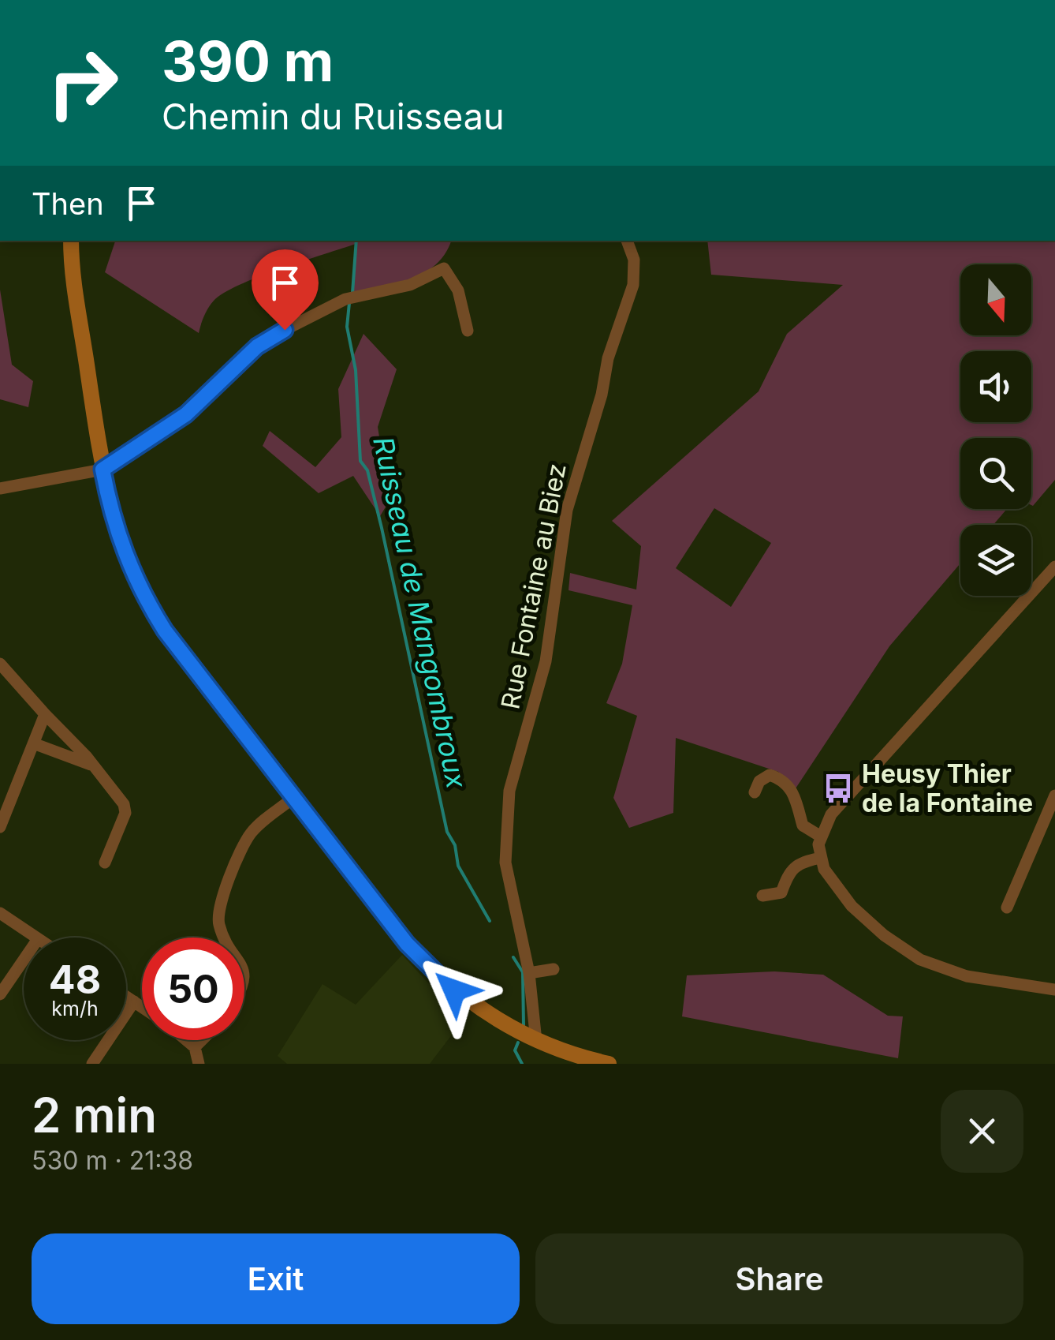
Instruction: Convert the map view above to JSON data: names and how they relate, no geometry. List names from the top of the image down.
{
  "streets": {
    "street": ["Rue Fontaine au Biez"]
  },
  "water": ["Ruisseau de Mangombroux"],
  "places": {
    "bus stop": ["Heusy Thier de la Fontaine"]
  },
  "north": "bottom",
  "page": {
    "turn": ["390 m", "Chemin du Ruisseau"],
    "then": "Then",
    "speed": "48 km/h",
    "limit": "50",
    "heading": ["2 min", "530 m · 21:38"],
    "buttons": ["Exit", "Share"]
  }
}
